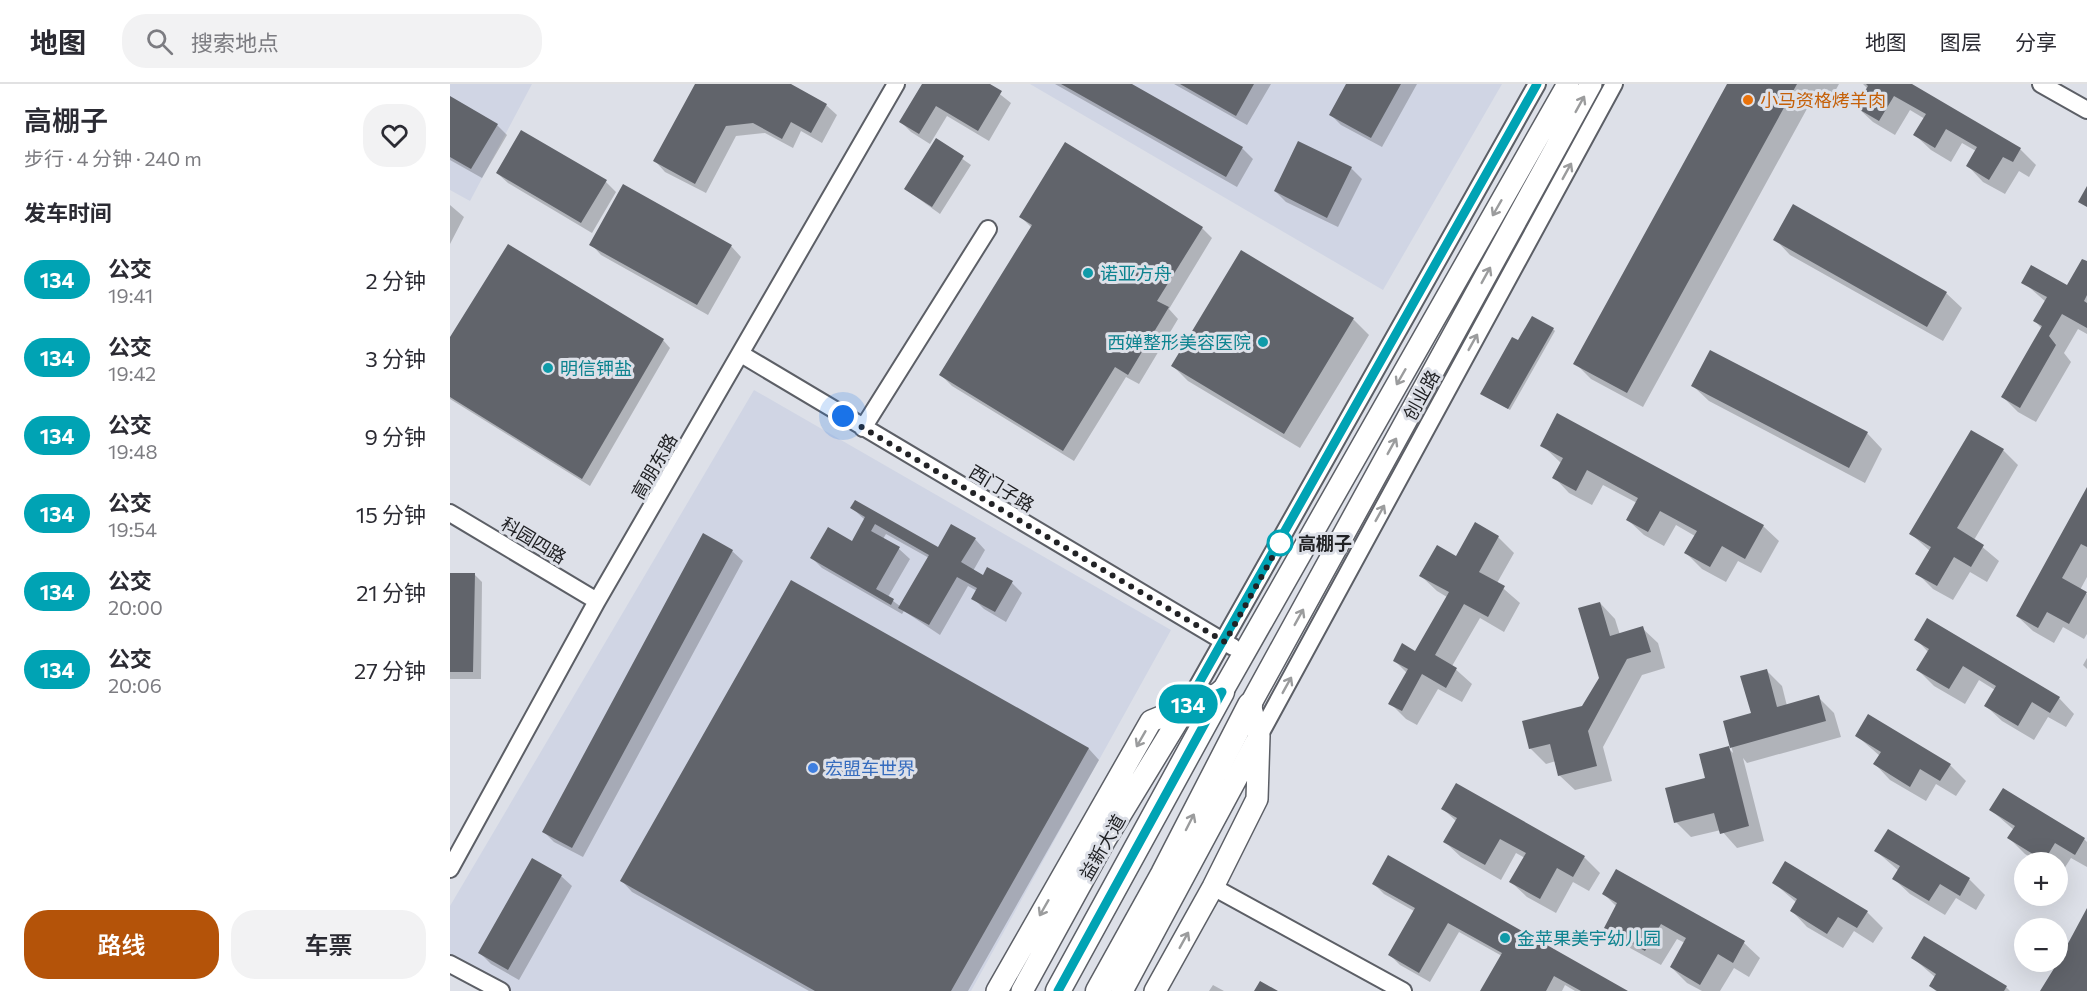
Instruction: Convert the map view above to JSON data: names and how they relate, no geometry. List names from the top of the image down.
{
  "streets": {
    "main road": ["创业路", "益新大道"],
    "street": ["高朋东路", "西门子路", "科园四路"]
  },
  "crossings": [
    ["创业路", "西门子路"],
    ["高朋东路", "西门子路"],
    ["高朋东路", "科园四路"]
  ],
  "places": [
    "小马资格烤羊肉",
    "诺亚方舟",
    "西婵整形美容医院",
    "明信钾盐",
    "高棚子",
    "宏盟车世界",
    "金苹果美宇幼儿园"
  ],
  "lines": ["bus line 134"],
  "page": {
    "header": "地图",
    "search": "搜索地点",
    "nav": ["地图", "图层", "分享"],
    "heading": [
      ["高棚子", "步行 · 4 分钟 · 240 m"],
      "发车时间"
    ],
    "on_map": "134",
    "list": [
      {
        "mark": "134",
        "name": "公交",
        "note": "19:41",
        "value": "2 分钟"
      },
      {
        "mark": "134",
        "name": "公交",
        "note": "19:42",
        "value": "3 分钟"
      },
      {
        "mark": "134",
        "name": "公交",
        "note": "19:48",
        "value": "9 分钟"
      },
      {
        "mark": "134",
        "name": "公交",
        "note": "19:54",
        "value": "15 分钟"
      },
      {
        "mark": "134",
        "name": "公交",
        "note": "20:00",
        "value": "21 分钟"
      },
      {
        "mark": "134",
        "name": "公交",
        "note": "20:06",
        "value": "27 分钟"
      }
    ],
    "map_buttons": ["+", "−"],
    "buttons": ["路线", "车票"]
  }
}
